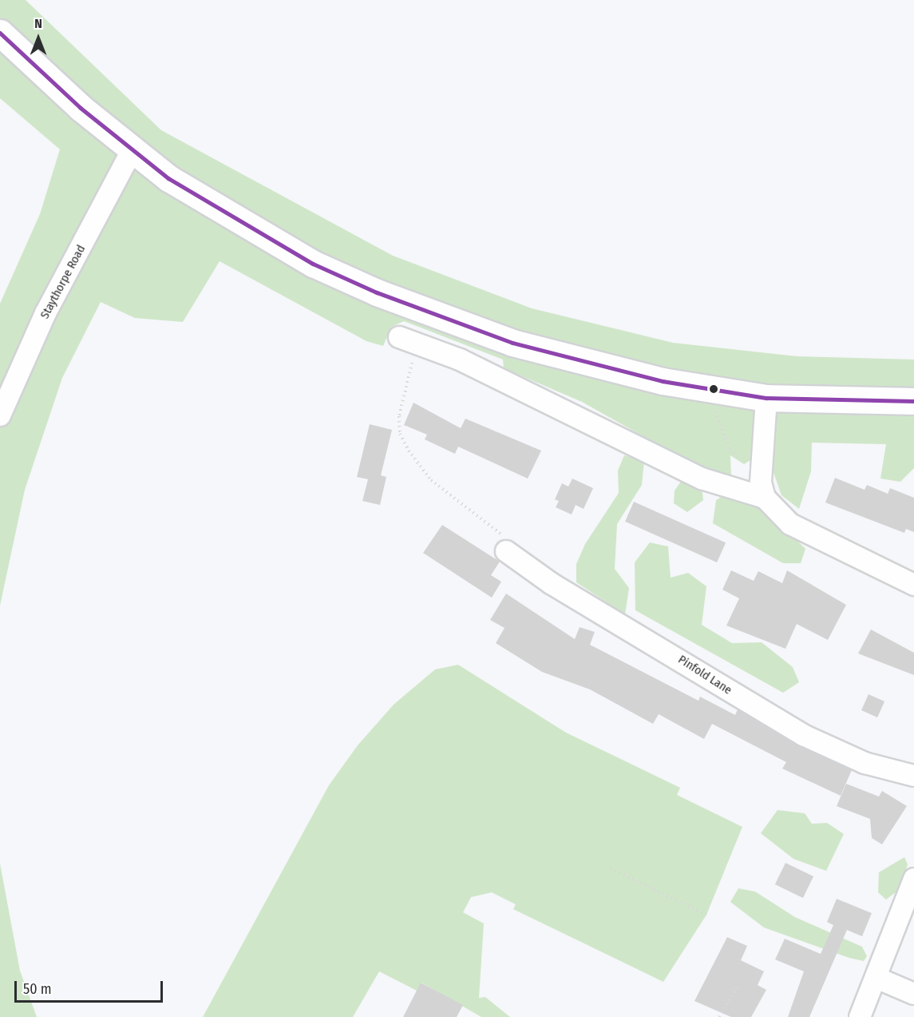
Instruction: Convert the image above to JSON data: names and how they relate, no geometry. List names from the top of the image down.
{
  "streets": {
    "street": ["Staythorpe Road", "Pinfold Lane"]
  },
  "scale_bar": "50 m",
  "north": "top"
}
